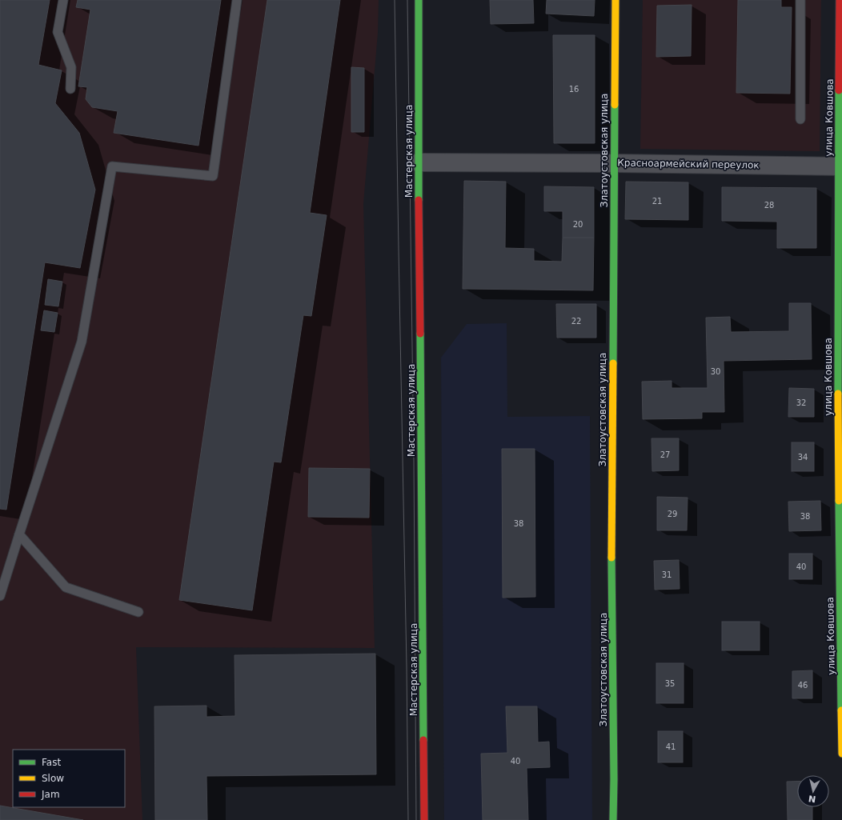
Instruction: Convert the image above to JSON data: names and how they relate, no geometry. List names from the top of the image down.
{
  "streets": {
    "main road": ["улица Ковшова", "Златоустовская улица", "Мастерская улица"],
    "street": ["Красноармейский переулок"]
  },
  "crossings": [
    ["улица Ковшова", "Красноармейский переулок"],
    ["Златоустовская улица", "Красноармейский переулок"],
    ["Мастерская улица", "Красноармейский переулок"]
  ],
  "house_numbers": [
    "16",
    "21",
    "28",
    "20",
    "22",
    "30",
    "32",
    "27",
    "34",
    "29",
    "38",
    "38",
    "40",
    "31",
    "35",
    "46",
    "41",
    "40"
  ],
  "legend": ["Fast", "Slow", "Jam"],
  "north": "bottom"
}
